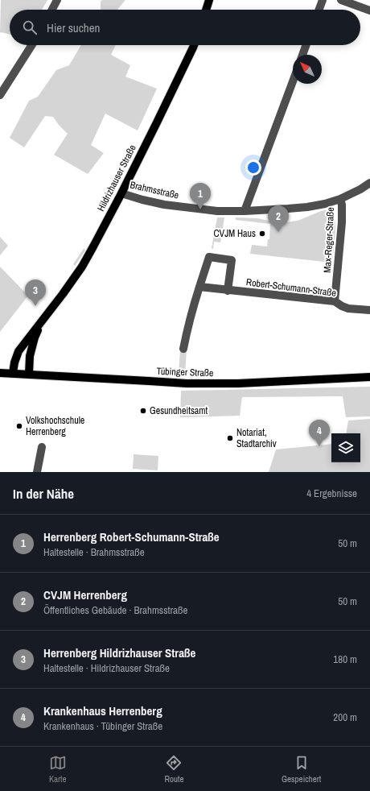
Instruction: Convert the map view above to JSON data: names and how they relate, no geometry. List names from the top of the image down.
{
  "streets": {
    "main road": ["Hildrizhauser Straße", "Tübinger Straße"],
    "street": ["Brahmsstraße", "Max-Reger-Straße", "Robert-Schumann-Straße"]
  },
  "crossings": [
    ["Hildrizhauser Straße", "Brahmsstraße"],
    ["Hildrizhauser Straße", "Tübinger Straße"],
    ["Brahmsstraße", "Max-Reger-Straße"],
    ["Max-Reger-Straße", "Robert-Schumann-Straße"]
  ],
  "places": [
    "CVJM Haus",
    "Gesundheitsamt",
    "Volkshochschule Herrenberg",
    "Notariat, Stadtarchiv"
  ],
  "north": "top left",
  "page": {
    "search": "Hier suchen",
    "pins": [
      "1",
      "2",
      "3",
      "4"
    ],
    "heading": ["In der Nähe", "4 Ergebnisse"],
    "list": [
      {
        "mark": "1",
        "name": "Herrenberg Robert-Schumann-Straße",
        "note": "Haltestelle · Brahmsstraße",
        "value": "50 m"
      },
      {
        "mark": "2",
        "name": "CVJM Herrenberg",
        "note": "Öffentliches Gebäude · Brahmsstraße",
        "value": "50 m"
      },
      {
        "mark": "3",
        "name": "Herrenberg Hildrizhauser Straße",
        "note": "Haltestelle · Hildrizhauser Straße",
        "value": "180 m"
      },
      {
        "mark": "4",
        "name": "Krankenhaus Herrenberg",
        "note": "Krankenhaus · Tübinger Straße",
        "value": "200 m"
      }
    ],
    "nav": ["Karte", "Route", "Gespeichert"]
  }
}
